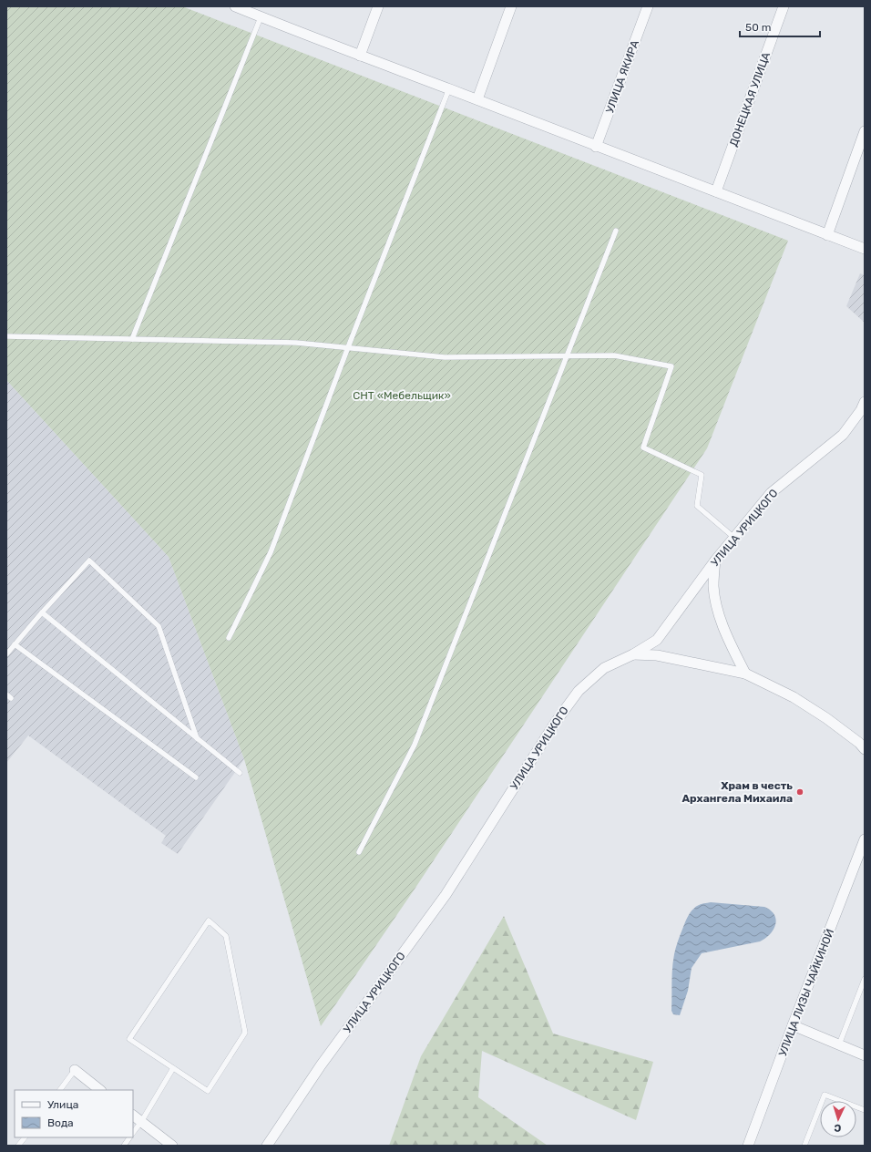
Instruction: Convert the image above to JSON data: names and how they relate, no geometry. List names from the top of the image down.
{
  "streets": {
    "street": [
      "УЛИЦА ЯКИРА",
      "ДОНЕЦКАЯ УЛИЦА",
      "УЛИЦА УРИЦКОГО",
      "УЛИЦА ЛИЗЫ ЧАЙКИНОЙ"
    ]
  },
  "parks": ["СНТ «Мебельщик»"],
  "places": ["Храм в честь Архангела Михаила"],
  "legend": ["Улица", "Вода"],
  "scale_bar": "50 m",
  "north": "bottom"
}
